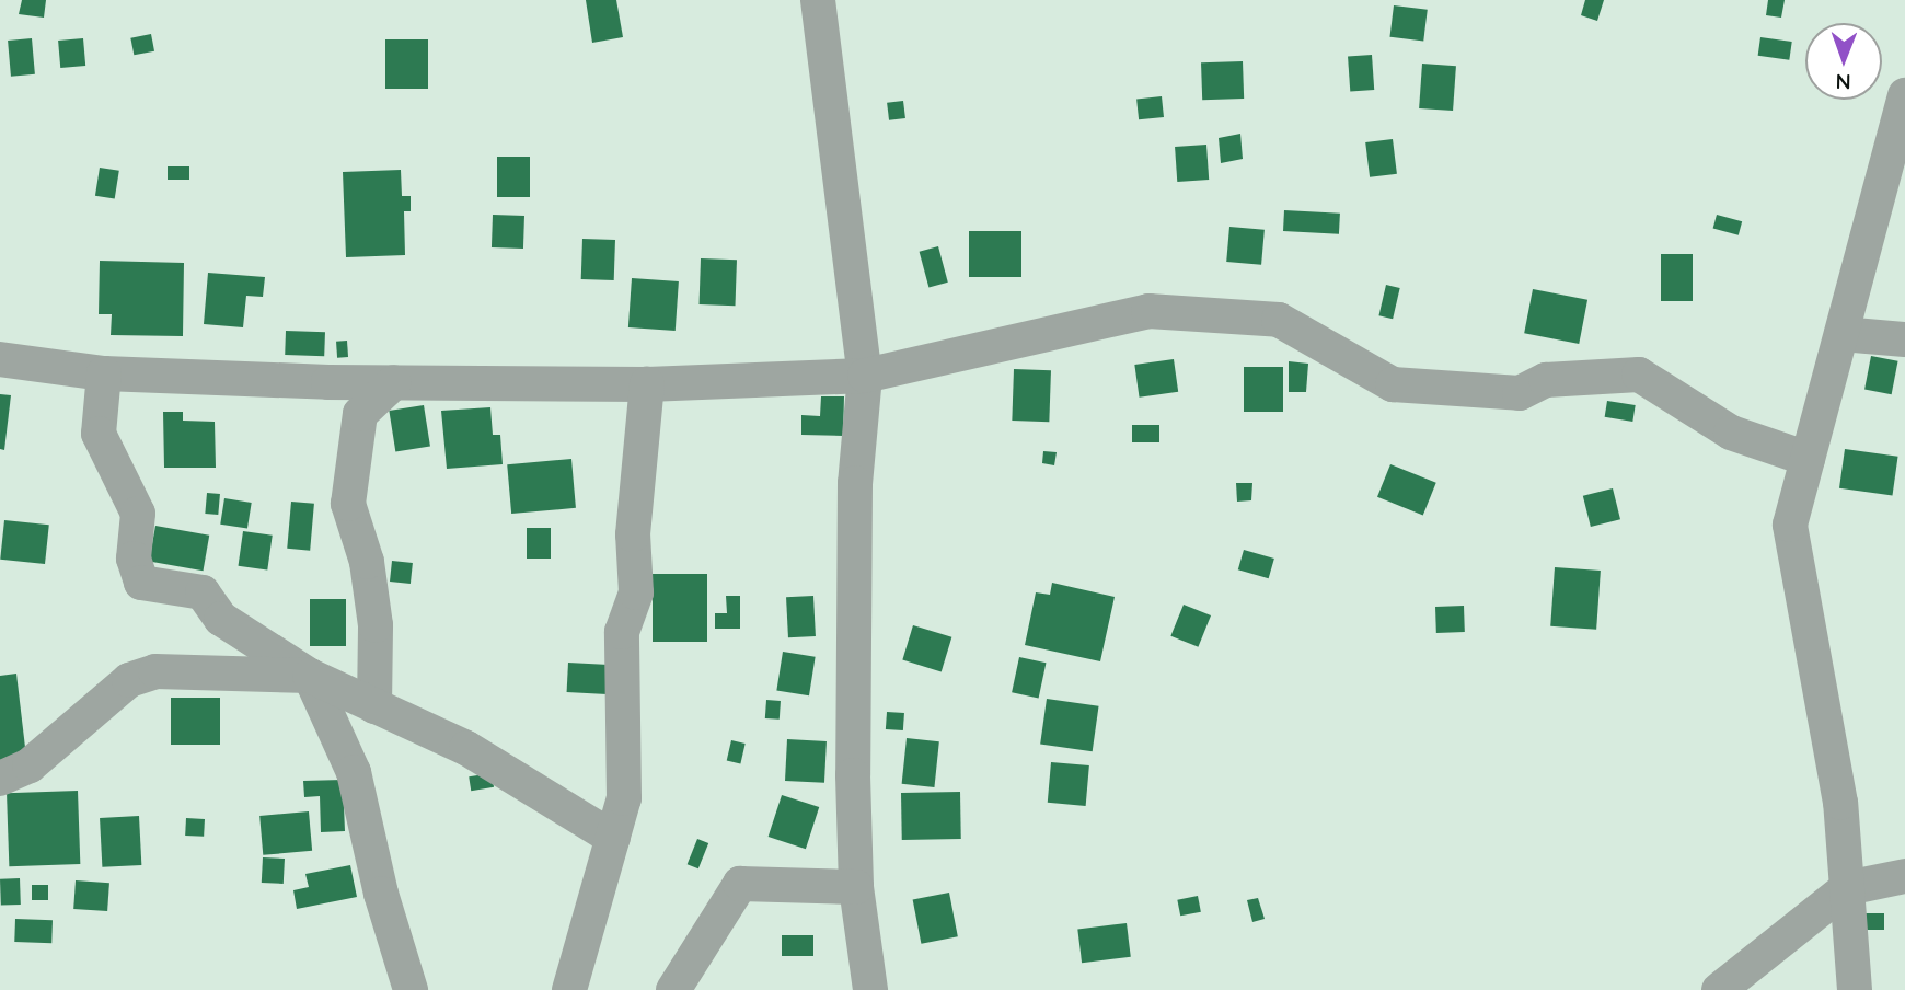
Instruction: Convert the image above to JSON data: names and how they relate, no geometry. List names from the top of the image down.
{
  "north": "bottom"
}
